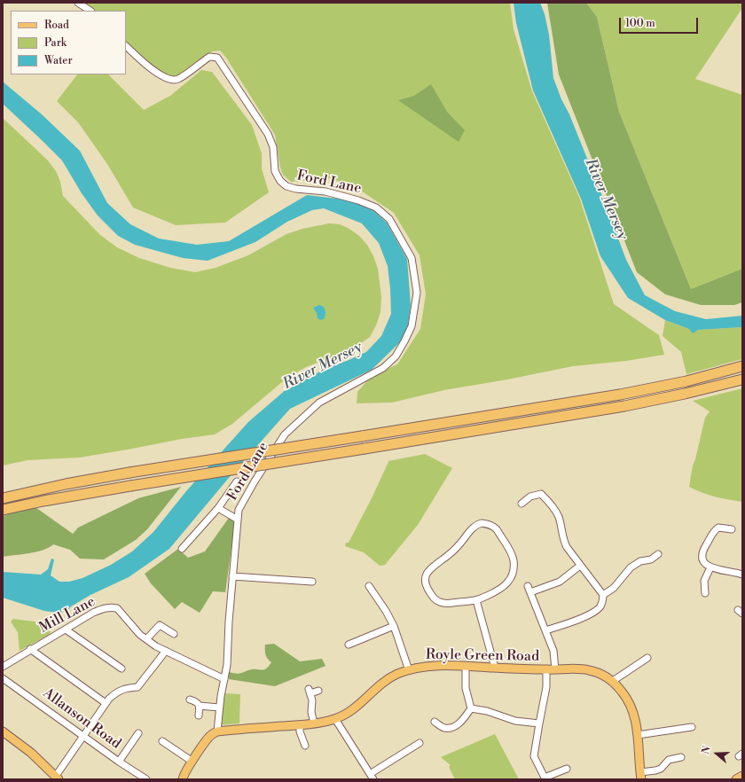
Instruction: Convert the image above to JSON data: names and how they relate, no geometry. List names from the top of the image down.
{
  "streets": {
    "main road": ["Royle Green Road"],
    "street": ["Ford Lane", "Mill Lane", "Allanson Road"]
  },
  "crossings": [
    ["Ford Lane", "Mill Lane"],
    ["Ford Lane", "Royle Green Road"]
  ],
  "water": ["River Mersey"],
  "legend": ["Road", "Park", "Water"],
  "scale_bar": "100 m",
  "north": "left"
}
